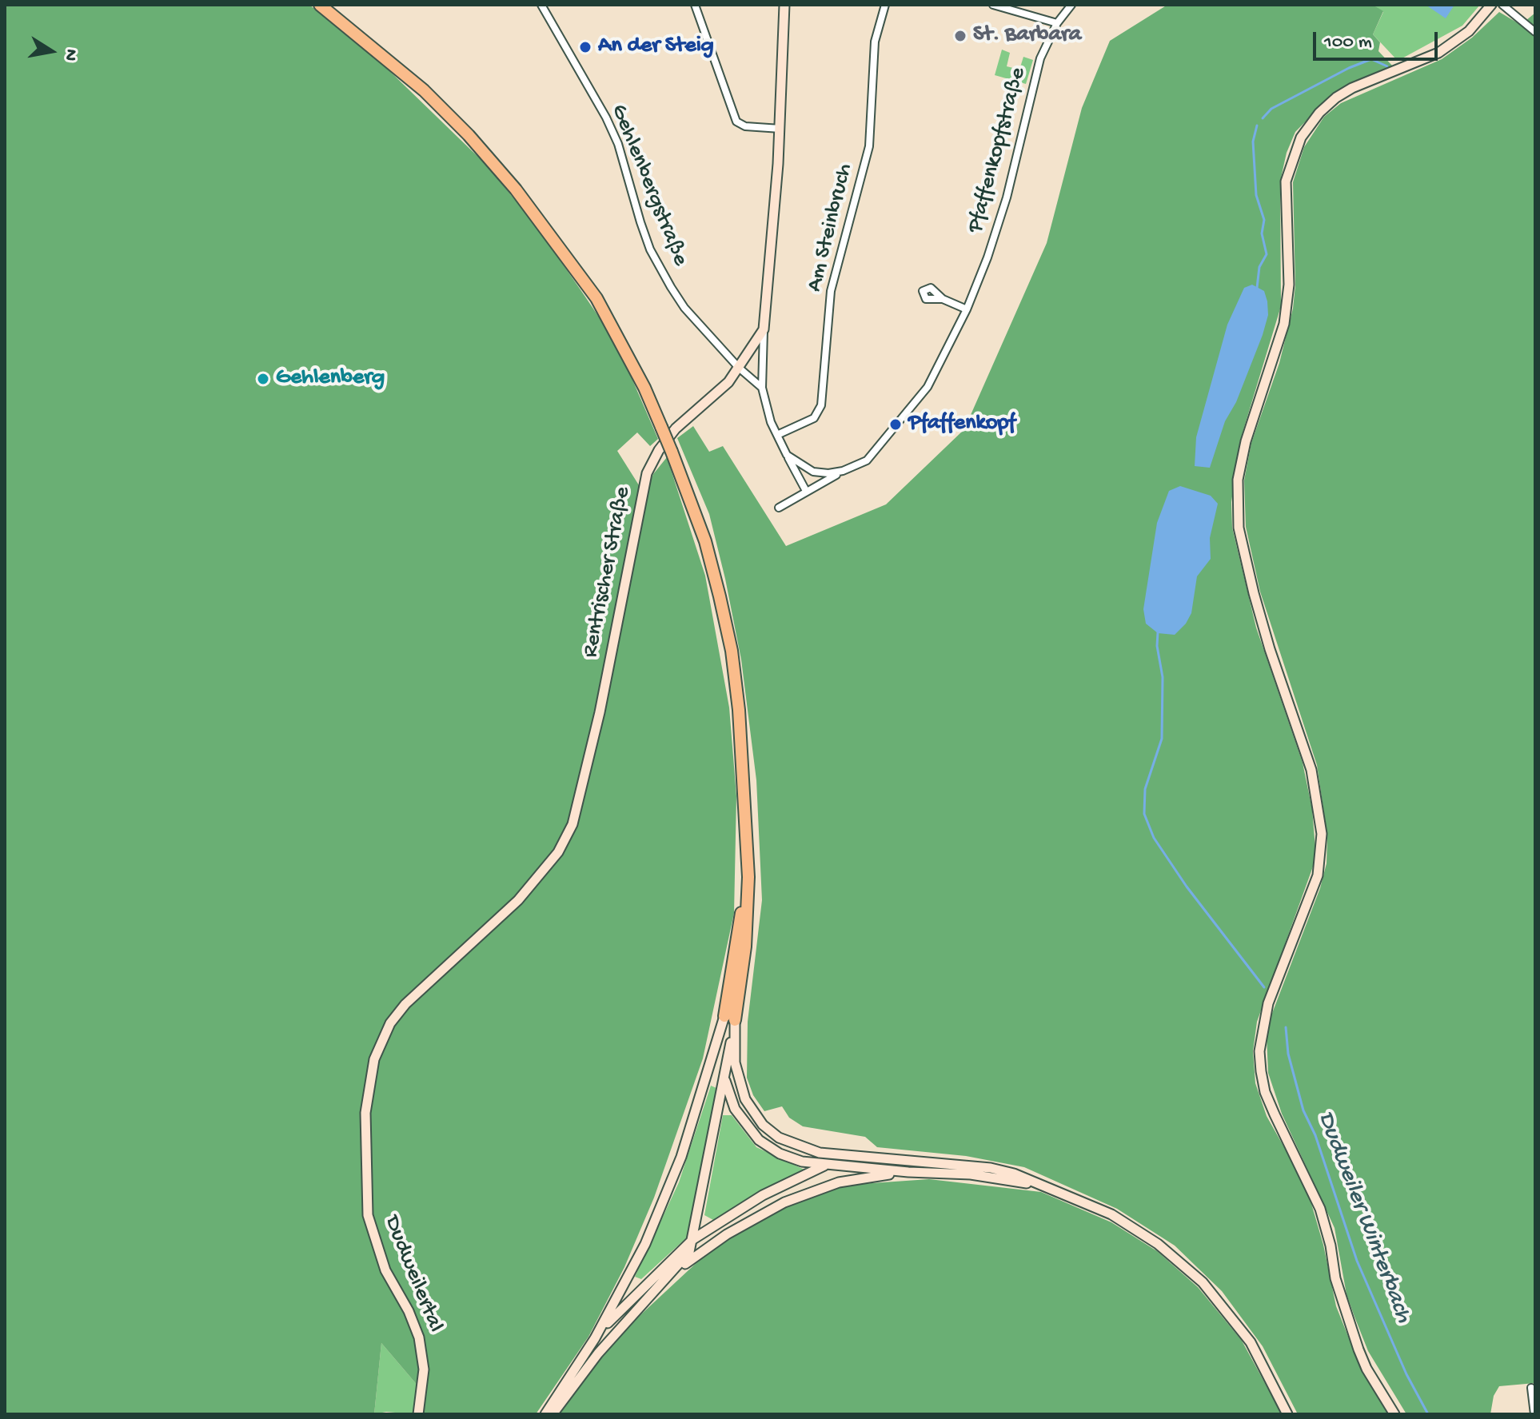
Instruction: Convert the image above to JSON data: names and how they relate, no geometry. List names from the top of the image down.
{
  "streets": {
    "main road": ["Rentrischer Straße", "Dudweilertal"],
    "street": ["Pfaffenkopfstraße", "Gehlenbergstraße", "Am Steinbruch"]
  },
  "crossings": [
    ["Gehlenbergstraße", "Rentrischer Straße"],
    ["Rentrischer Straße", "Dudweilertal"]
  ],
  "water": ["Dudweiler Winterbach"],
  "places": [
    "St. Barbara",
    "An der Steig",
    "Gehlenberg",
    "Pfaffenkopf"
  ],
  "scale_bar": "100 m",
  "north": "right"
}
